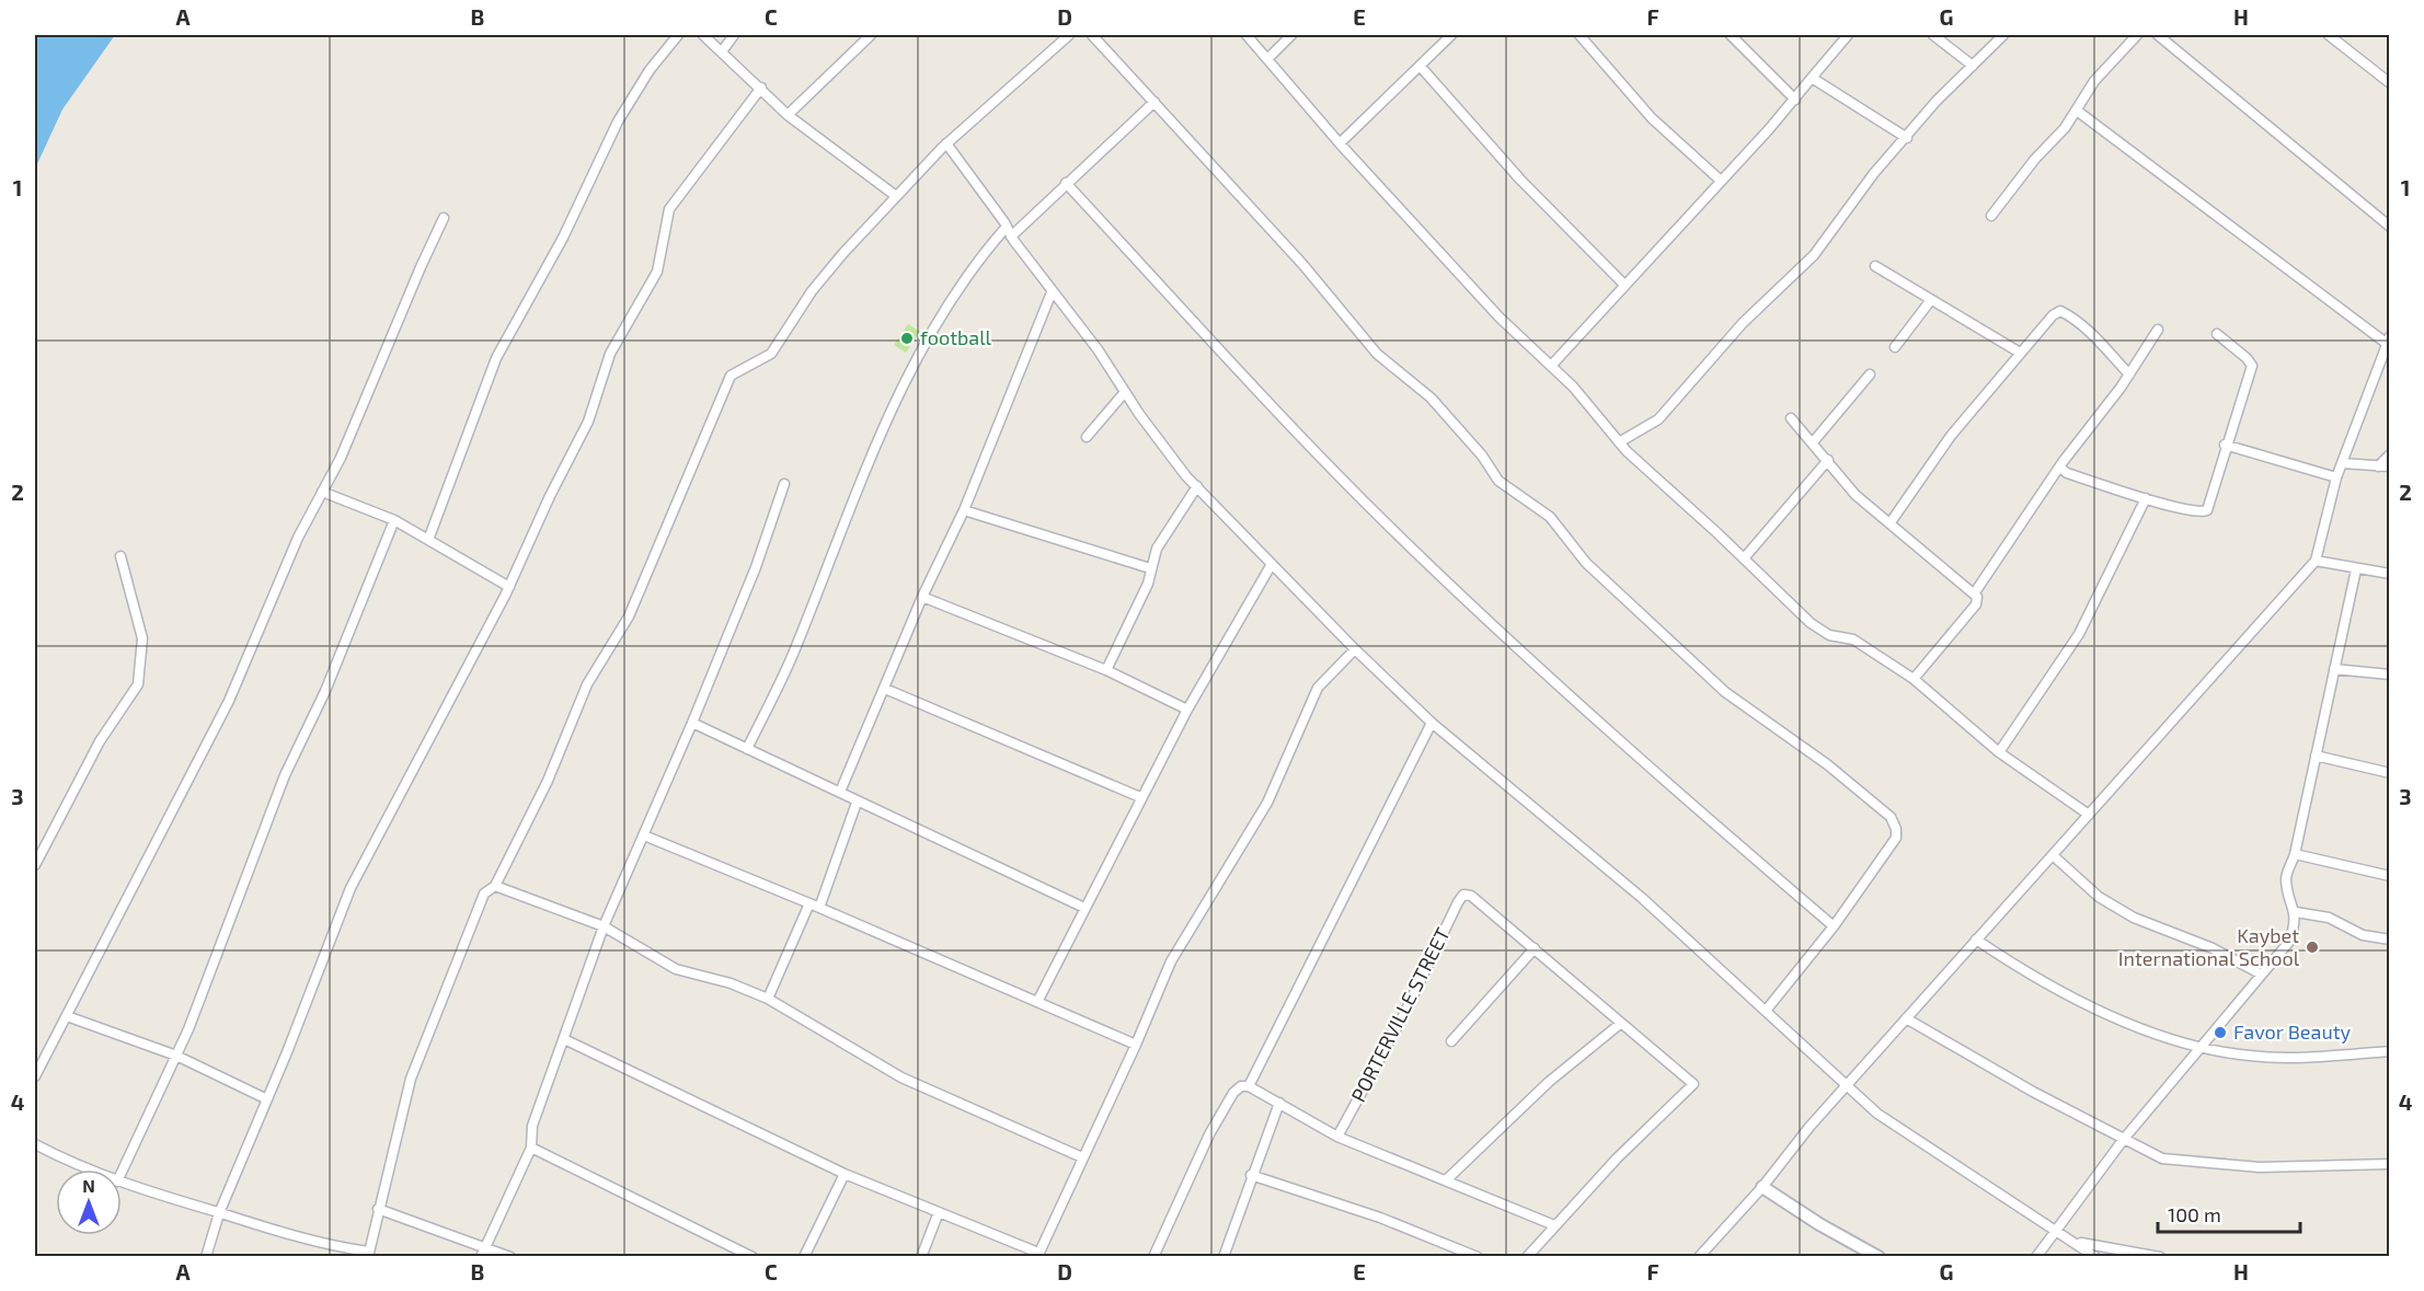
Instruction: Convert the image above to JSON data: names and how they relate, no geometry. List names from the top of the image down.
{
  "streets": {
    "street": ["PORTERVILLE STREET"]
  },
  "places": ["football", "Kaybet International School", "Favor Beauty"],
  "scale_bar": "100 m",
  "north": "top",
  "grid": {
    "columns": [
      "A",
      "B",
      "C",
      "D",
      "E",
      "F",
      "G",
      "H"
    ],
    "rows": [
      "1",
      "2",
      "3",
      "4"
    ]
  }
}
